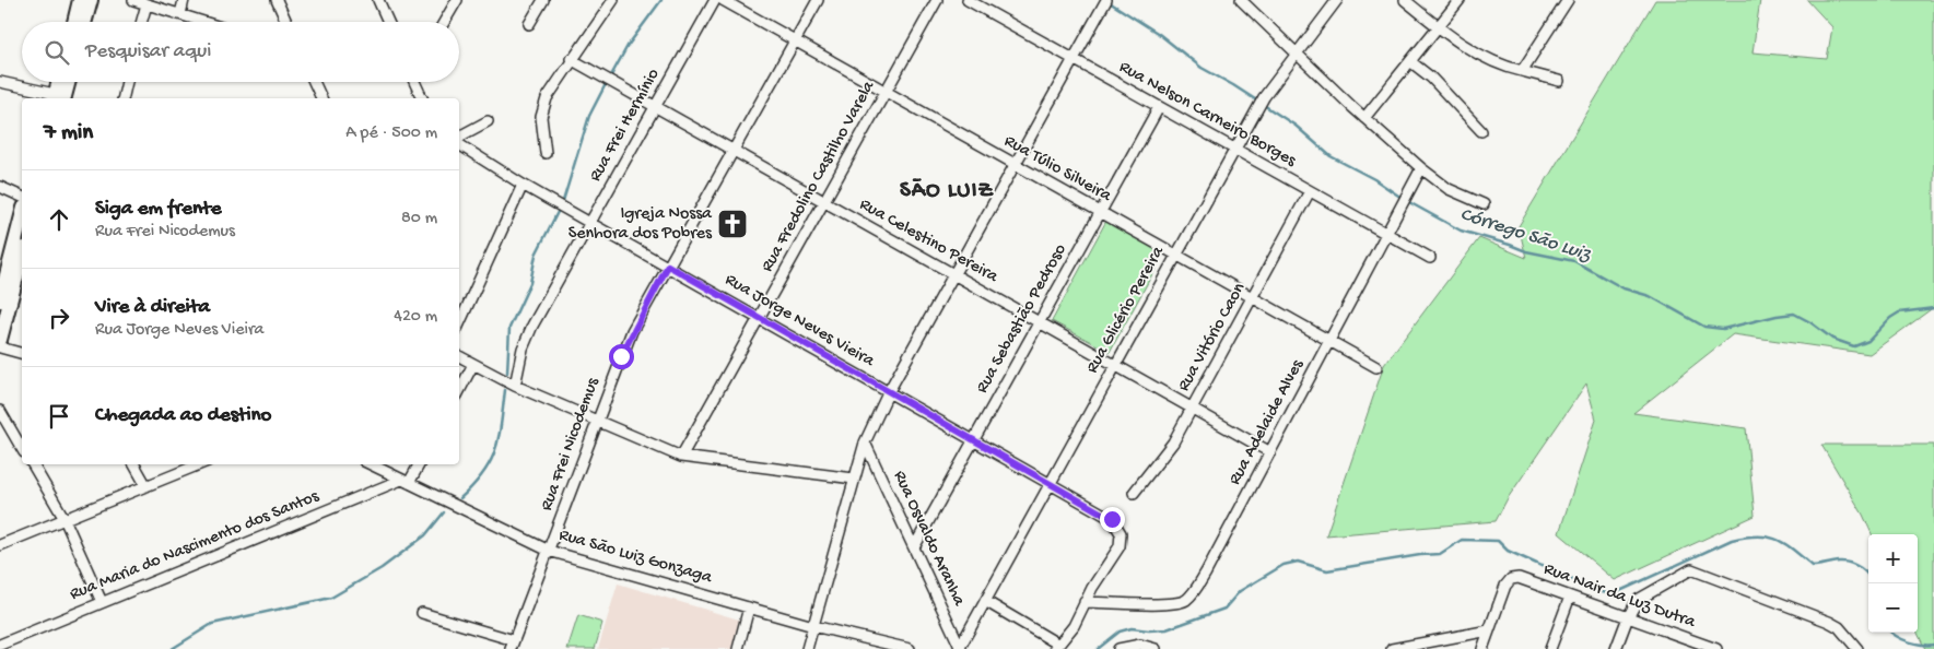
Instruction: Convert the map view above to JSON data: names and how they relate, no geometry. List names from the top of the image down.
{
  "streets": {
    "street": [
      "Rua Nelson Carneiro Borges",
      "Rua Frei Hermínio",
      "Rua Túlio Silveira",
      "Rua Fredolino Castilho Varela",
      "Rua Celestino Pereira",
      "Rua Glicério Pereira",
      "Rua Sebastião Pedroso",
      "Rua Jorge Neves Vieira",
      "Rua Vitório Caon",
      "Rua Adelaide Alves",
      "Rua Frei Nicodemus",
      "Rua Osvaldo Aranha",
      "Rua Maria do Nascimento dos Santos",
      "Rua São Luiz Gonzaga",
      "Rua Nair da Luz Dutra"
    ]
  },
  "crossings": [
    ["Rua Nelson Carneiro Borges", "Rua Glicério Pereira"],
    ["Rua Nelson Carneiro Borges", "Rua Sebastião Pedroso"],
    ["Rua Nelson Carneiro Borges", "Rua Vitório Caon"],
    ["Rua Nelson Carneiro Borges", "Rua Adelaide Alves"],
    ["Rua Frei Hermínio", "Rua Celestino Pereira"],
    ["Rua Frei Hermínio", "Rua Jorge Neves Vieira"],
    ["Rua Túlio Silveira", "Rua Fredolino Castilho Varela"],
    ["Rua Túlio Silveira", "Rua Glicério Pereira"],
    ["Rua Túlio Silveira", "Rua Sebastião Pedroso"],
    ["Rua Túlio Silveira", "Rua Vitório Caon"],
    ["Rua Túlio Silveira", "Rua Adelaide Alves"],
    ["Rua Túlio Silveira", "Rua Frei Nicodemus"],
    ["Rua Fredolino Castilho Varela", "Rua Celestino Pereira"],
    ["Rua Fredolino Castilho Varela", "Rua Jorge Neves Vieira"],
    ["Rua Celestino Pereira", "Rua Glicério Pereira"],
    ["Rua Celestino Pereira", "Rua Sebastião Pedroso"],
    ["Rua Celestino Pereira", "Rua Vitório Caon"],
    ["Rua Celestino Pereira", "Rua Adelaide Alves"],
    ["Rua Celestino Pereira", "Rua Frei Nicodemus"],
    ["Rua Glicério Pereira", "Rua Jorge Neves Vieira"],
    ["Rua Glicério Pereira", "Rua Osvaldo Aranha"],
    ["Rua Sebastião Pedroso", "Rua Jorge Neves Vieira"],
    ["Rua Sebastião Pedroso", "Rua Osvaldo Aranha"],
    ["Rua Jorge Neves Vieira", "Rua Adelaide Alves"],
    ["Rua Jorge Neves Vieira", "Rua Frei Nicodemus"],
    ["Rua Frei Nicodemus", "Rua São Luiz Gonzaga"],
    ["Rua Maria do Nascimento dos Santos", "Rua São Luiz Gonzaga"]
  ],
  "districts": ["SÃO LUIZ"],
  "water": ["Córrego São Luiz"],
  "places": {
    "church": ["Igreja Nossa Senhora dos Pobres"]
  },
  "page": {
    "search": "Pesquisar aqui",
    "heading": ["7 min", "A pé · 500 m"],
    "list": [
      ["Siga em frente", "Rua Frei Nicodemus", "80 m"],
      ["Vire à direita", "Rua Jorge Neves Vieira", "420 m"],
      "Chegada ao destino"
    ],
    "map_buttons": ["+", "−"]
  }
}
